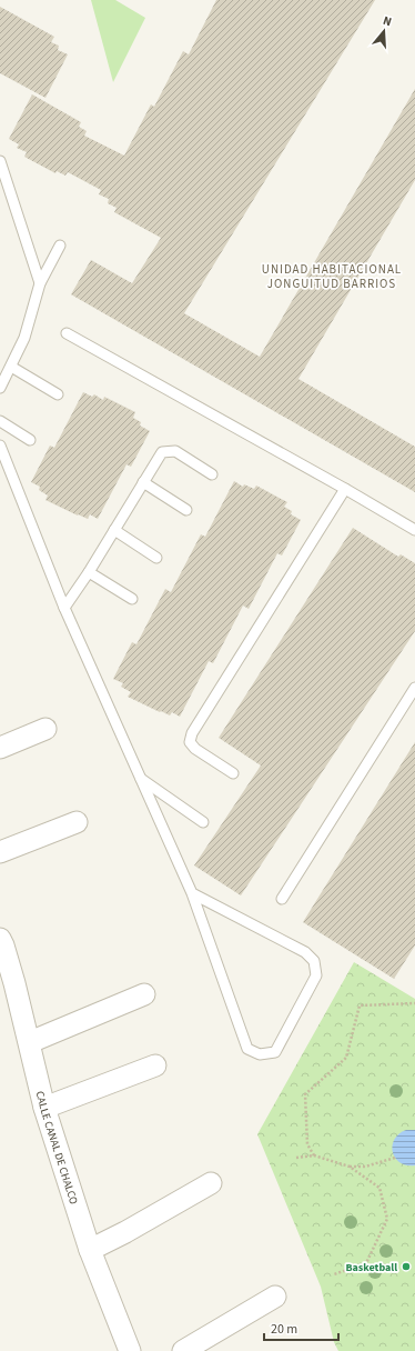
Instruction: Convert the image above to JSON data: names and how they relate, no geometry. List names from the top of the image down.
{
  "streets": {
    "street": ["CALLE CANAL DE CHALCO"]
  },
  "districts": ["UNIDAD HABITACIONAL JONGUITUD BARRIOS"],
  "places": ["Basketball"],
  "scale_bar": "20 m",
  "north": "top"
}
